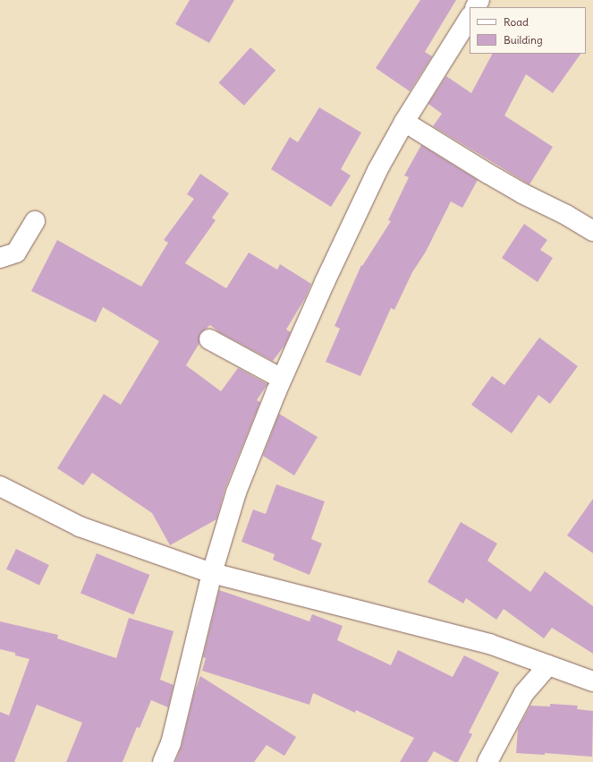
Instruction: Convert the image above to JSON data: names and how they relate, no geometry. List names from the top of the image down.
{
  "legend": ["Road", "Building"]
}
